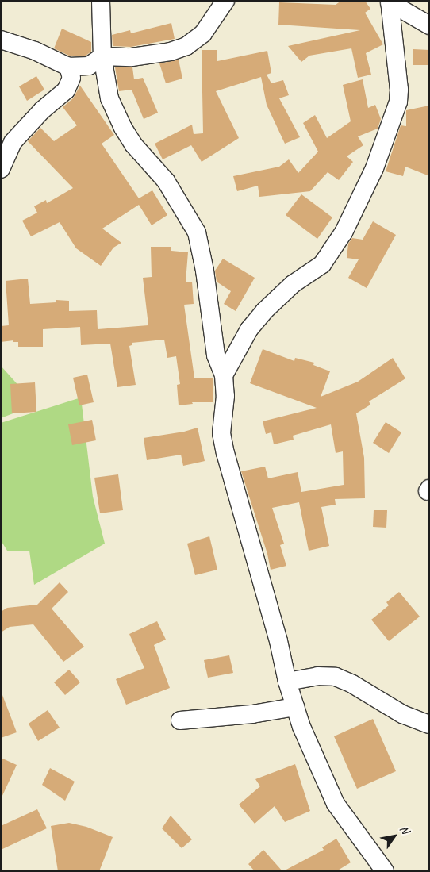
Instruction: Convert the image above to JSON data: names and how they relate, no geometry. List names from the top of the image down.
{
  "north": "top right"
}
